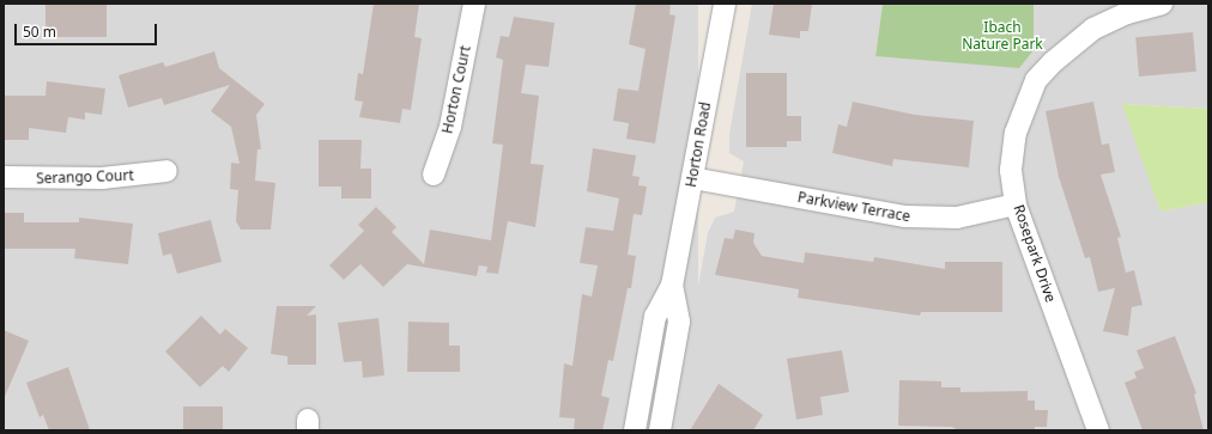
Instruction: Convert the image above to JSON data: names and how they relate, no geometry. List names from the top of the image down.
{
  "streets": {
    "street": [
      "Horton Court",
      "Horton Road",
      "Serango Court",
      "Parkview Terrace",
      "Rosepark Drive"
    ]
  },
  "crossings": [
    ["Horton Road", "Parkview Terrace"],
    ["Parkview Terrace", "Rosepark Drive"]
  ],
  "parks": ["Ibach Nature Park"],
  "scale_bar": "50 m"
}
